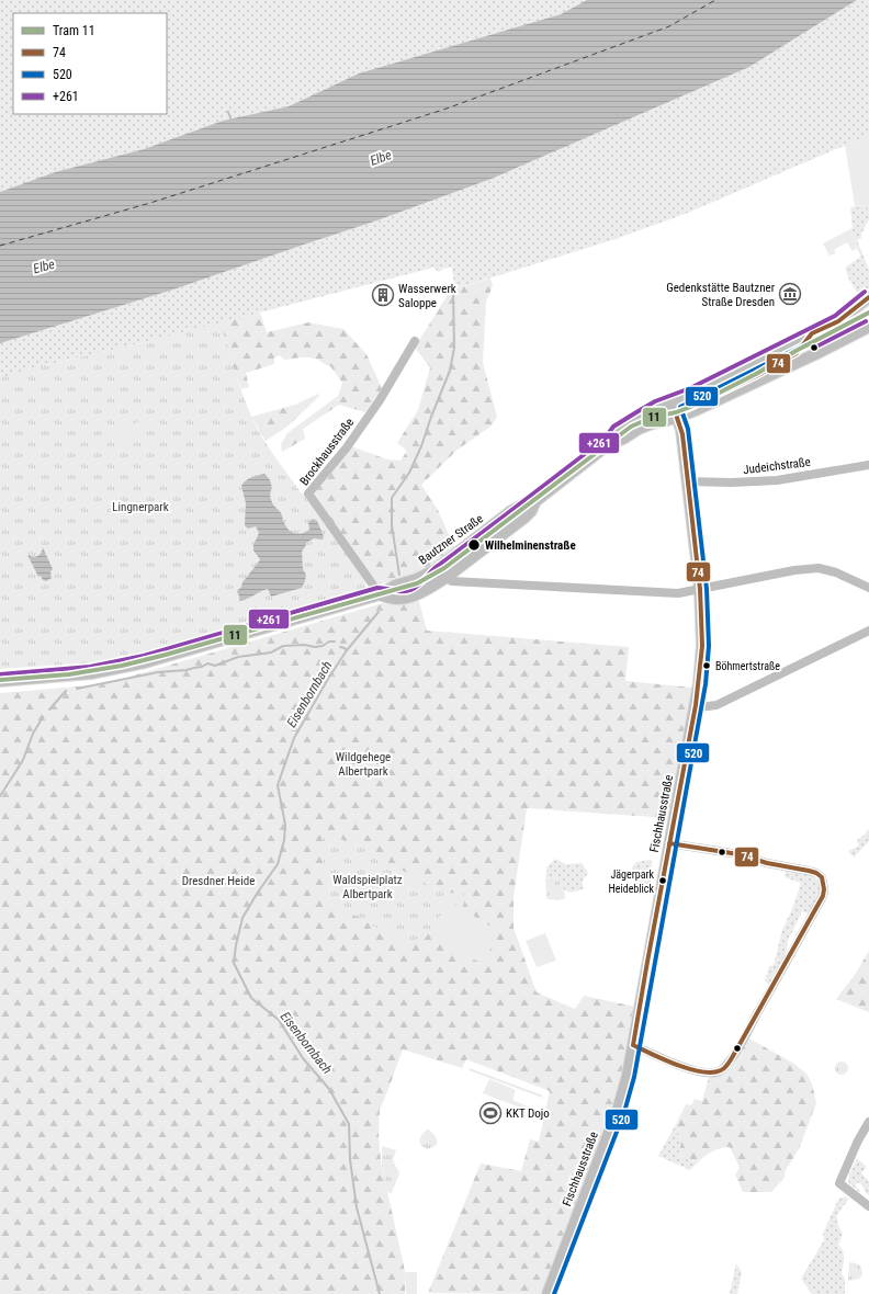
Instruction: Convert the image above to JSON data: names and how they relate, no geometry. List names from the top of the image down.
{
  "streets": {
    "main road": ["Bautzner Straße", "Fischhausstraße"],
    "street": ["Brockhausstraße", "Judeichstraße"]
  },
  "crossings": [
    ["Brockhausstraße", "Bautzner Straße"],
    ["Judeichstraße", "Fischhausstraße"],
    ["Bautzner Straße", "Fischhausstraße"]
  ],
  "water": ["Elbe", "Eisenbornbach"],
  "parks": [
    "Lingnerpark",
    "Wildgehege Albertpark",
    "Waldspielplatz Albertpark",
    "Dresdner Heide"
  ],
  "places": {
    "museum": ["Gedenkstätte Bautzner Straße Dresden"],
    "building": ["Wasserwerk Saloppe"],
    "other": ["Wilhelminenstraße", "Böhmertstraße", "Jägerpark Heideblick"],
    "sports": ["KKT Dojo"]
  },
  "lines": [
    "transit line +261",
    "transit line 74",
    "tram line 11",
    "transit line 520"
  ],
  "legend": [
    "Tram 11",
    "74",
    "520",
    "+261"
  ]
}
